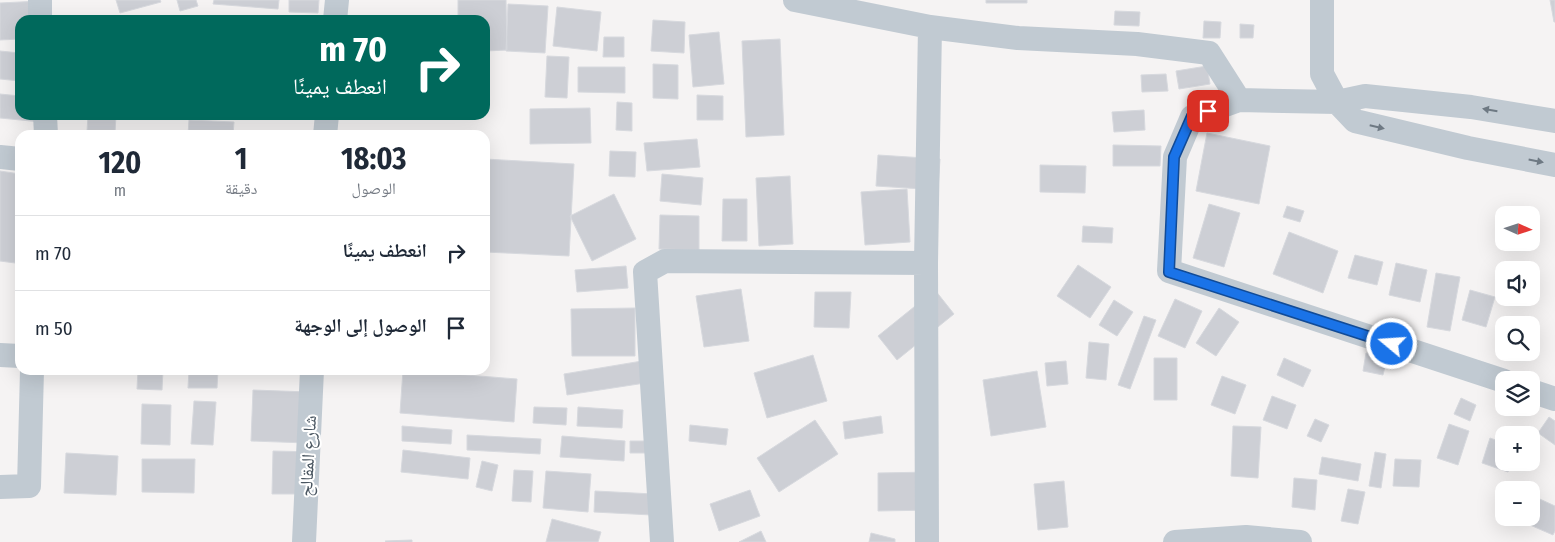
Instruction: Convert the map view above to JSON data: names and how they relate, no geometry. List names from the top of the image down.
{
  "streets": {
    "street": ["شارع المقالح"]
  },
  "north": "right",
  "page": {
    "turn": ["70 m", "انعطف يمينًا"],
    "eta": [
      "18:03",
      "الوصول",
      "1",
      "دقيقة",
      "120",
      "m"
    ],
    "map_buttons": ["+", "−"],
    "list": [
      {
        "name": "انعطف يمينًا",
        "value": "70 m"
      },
      {
        "name": "الوصول إلى الوجهة",
        "value": "50 m"
      }
    ]
  }
}
